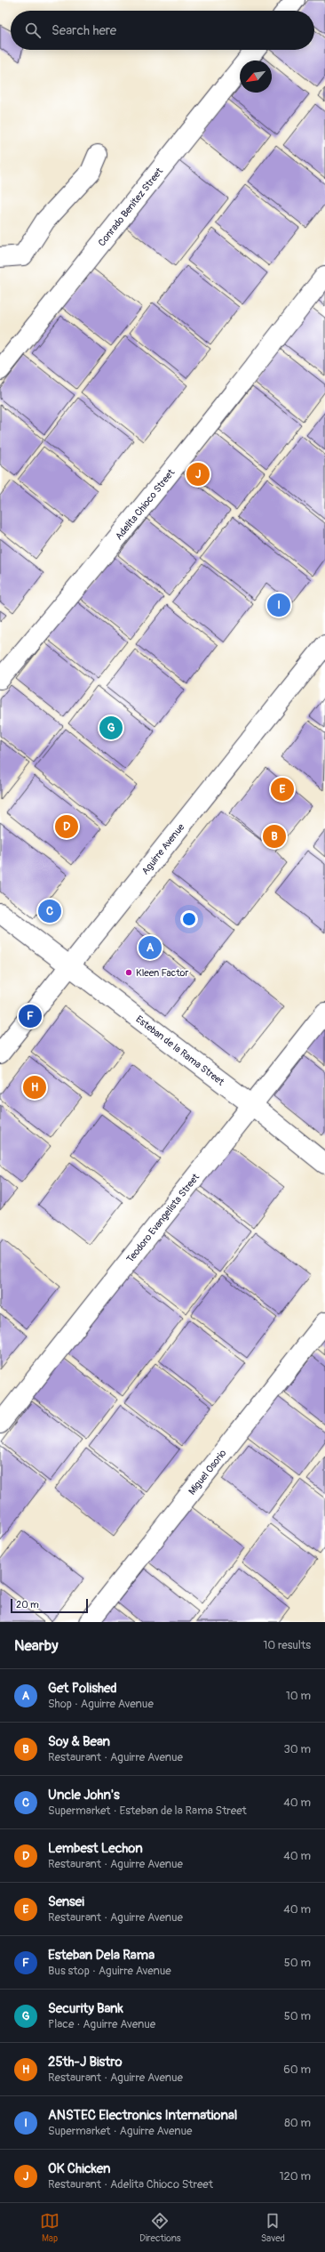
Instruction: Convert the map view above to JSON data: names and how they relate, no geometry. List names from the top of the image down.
{
  "streets": {
    "street": [
      "Conrado Benitez Street",
      "Adelita Chioco Street",
      "Aguirre Avenue",
      "Esteban de la Rama Street",
      "Teodoro Evangelista Street",
      "Miguel Osorio"
    ]
  },
  "crossings": [
    ["Aguirre Avenue", "Esteban de la Rama Street"],
    ["Esteban de la Rama Street", "Teodoro Evangelista Street"]
  ],
  "places": ["Kleen Factor"],
  "scale_bar": "20 m",
  "north": "bottom left",
  "page": {
    "search": "Search here",
    "pins": [
      "J",
      "I",
      "G",
      "E",
      "D",
      "B",
      "C",
      "A",
      "F",
      "H"
    ],
    "scale": "20 m",
    "heading": ["Nearby", "10 results"],
    "list": [
      {
        "mark": "A",
        "name": "Get Polished",
        "note": "Shop · Aguirre Avenue",
        "value": "10 m"
      },
      {
        "mark": "B",
        "name": "Soy & Bean",
        "note": "Restaurant · Aguirre Avenue",
        "value": "30 m"
      },
      {
        "mark": "C",
        "name": "Uncle John's",
        "note": "Supermarket · Esteban de la Rama Street",
        "value": "40 m"
      },
      {
        "mark": "D",
        "name": "Lembest Lechon",
        "note": "Restaurant · Aguirre Avenue",
        "value": "40 m"
      },
      {
        "mark": "E",
        "name": "Sensei",
        "note": "Restaurant · Aguirre Avenue",
        "value": "40 m"
      },
      {
        "mark": "F",
        "name": "Esteban Dela Rama",
        "note": "Bus stop · Aguirre Avenue",
        "value": "50 m"
      },
      {
        "mark": "G",
        "name": "Security Bank",
        "note": "Place · Aguirre Avenue",
        "value": "50 m"
      },
      {
        "mark": "H",
        "name": "25th-J Bistro",
        "note": "Restaurant · Aguirre Avenue",
        "value": "60 m"
      },
      {
        "mark": "I",
        "name": "ANSTEC Electronics International",
        "note": "Supermarket · Aguirre Avenue",
        "value": "80 m"
      },
      {
        "mark": "J",
        "name": "OK Chicken",
        "note": "Restaurant · Adelita Chioco Street",
        "value": "120 m"
      }
    ],
    "nav": ["Map", "Directions", "Saved"]
  }
}
